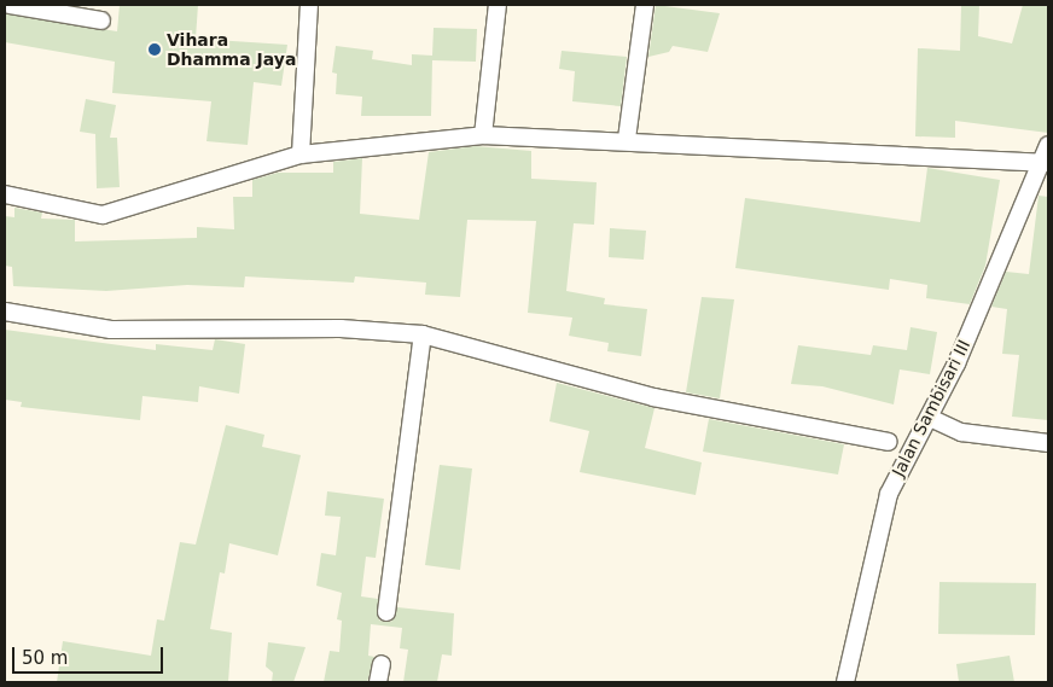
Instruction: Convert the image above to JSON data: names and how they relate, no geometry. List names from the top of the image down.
{
  "streets": {
    "street": ["Jalan Sambisari III"]
  },
  "places": ["Vihara Dhamma Jaya"],
  "scale_bar": "50 m"
}
